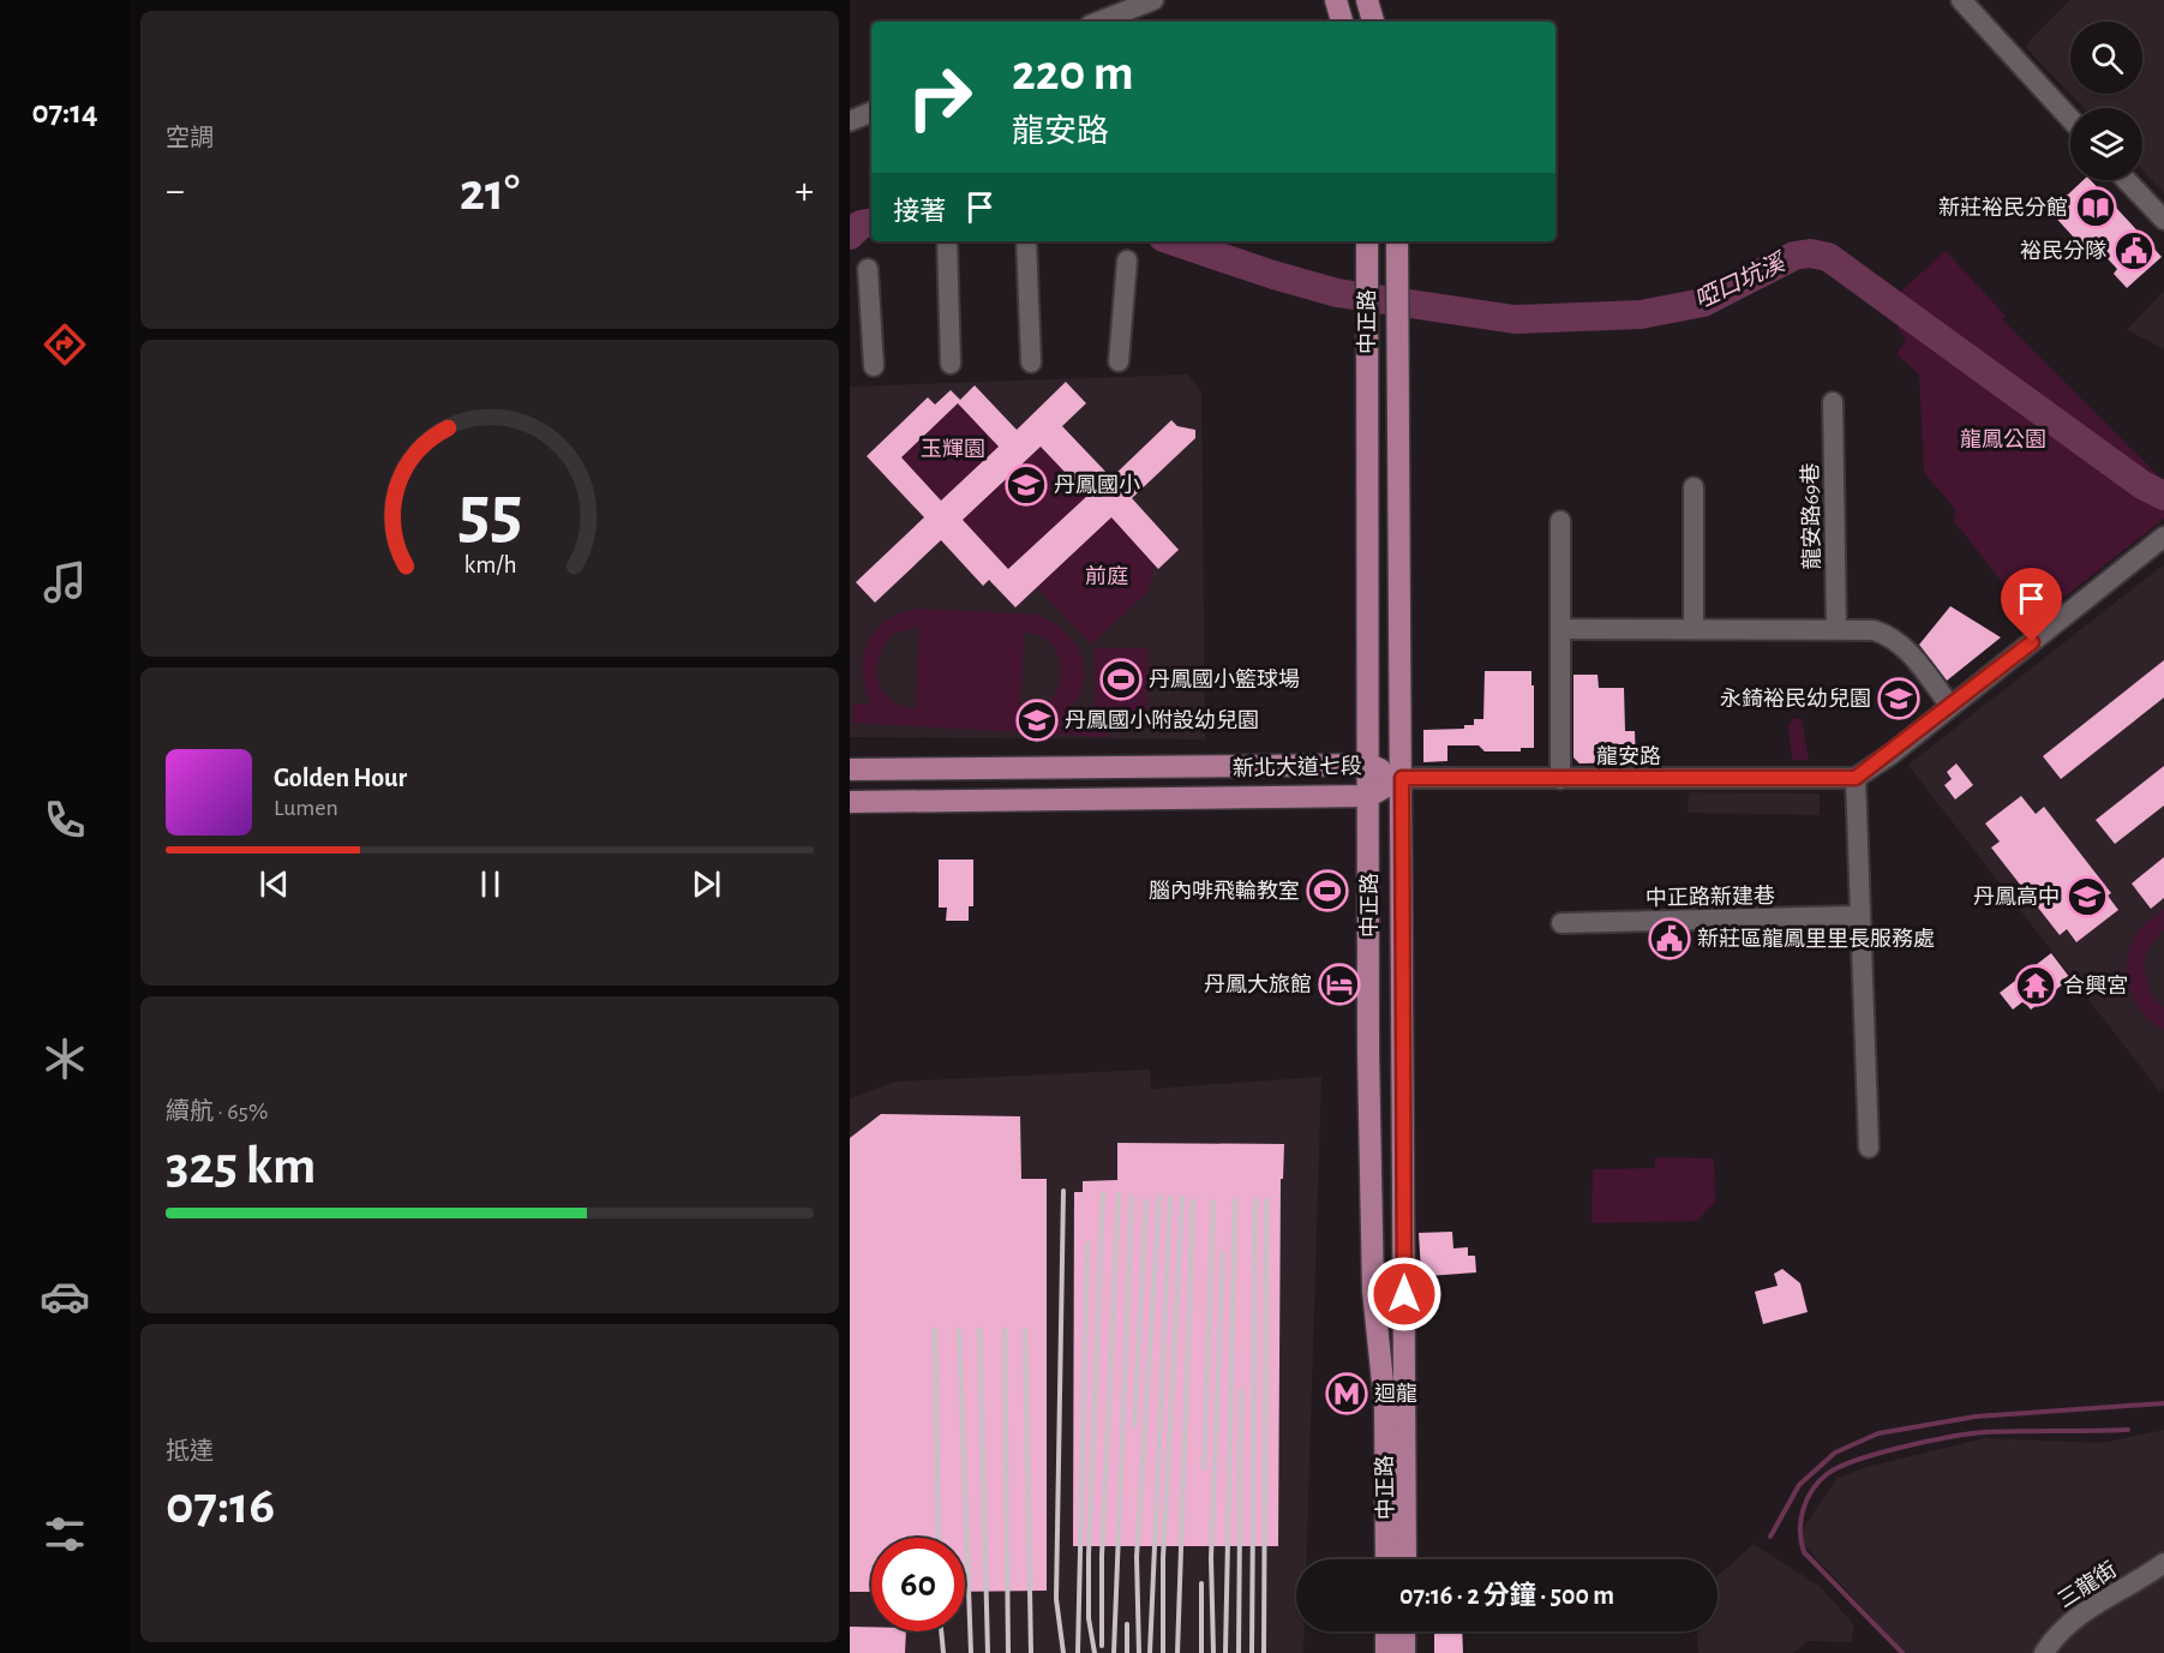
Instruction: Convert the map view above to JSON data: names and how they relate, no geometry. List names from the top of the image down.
{
  "streets": {
    "main road": ["中正路", "新北大道七段"],
    "street": [
      "龍安路69巷",
      "龍安路",
      "中正路新建巷",
      "三龍街"
    ]
  },
  "crossings": [
    ["中正路", "龍安路"],
    ["中正路", "新北大道七段"],
    ["龍安路", "新北大道七段"]
  ],
  "water": ["啞口坑溪"],
  "parks": ["龍鳳公園", "玉輝園", "前庭"],
  "places": {
    "library": ["新莊裕民分館"],
    "public building": ["裕民分隊", "新莊區龍鳳里里長服務處"],
    "school or university": [
      "丹鳳國小",
      "永錡裕民幼兒園",
      "丹鳳國小附設幼兒園",
      "丹鳳高中"
    ],
    "sports": ["丹鳳國小籃球場", "腦內啡飛輪教室"],
    "hotel": ["丹鳳大旅館"],
    "temple": ["合興宮"],
    "metro station": ["迴龍"]
  },
  "page": {
    "tabs": "07:14",
    "tile": [
      "空調",
      ["續航 · 65%", "325 km"],
      ["抵達", "07:16"]
    ],
    "turn": ["220 m", "龍安路"],
    "heat": ["−", "21°", "+"],
    "then": "接著",
    "song": ["Golden Hour", "Lumen"],
    "limit": "60",
    "trip": "07:16 · 2 分鐘 · 500 m",
    "gauge": ["55", "km/h"]
  }
}
